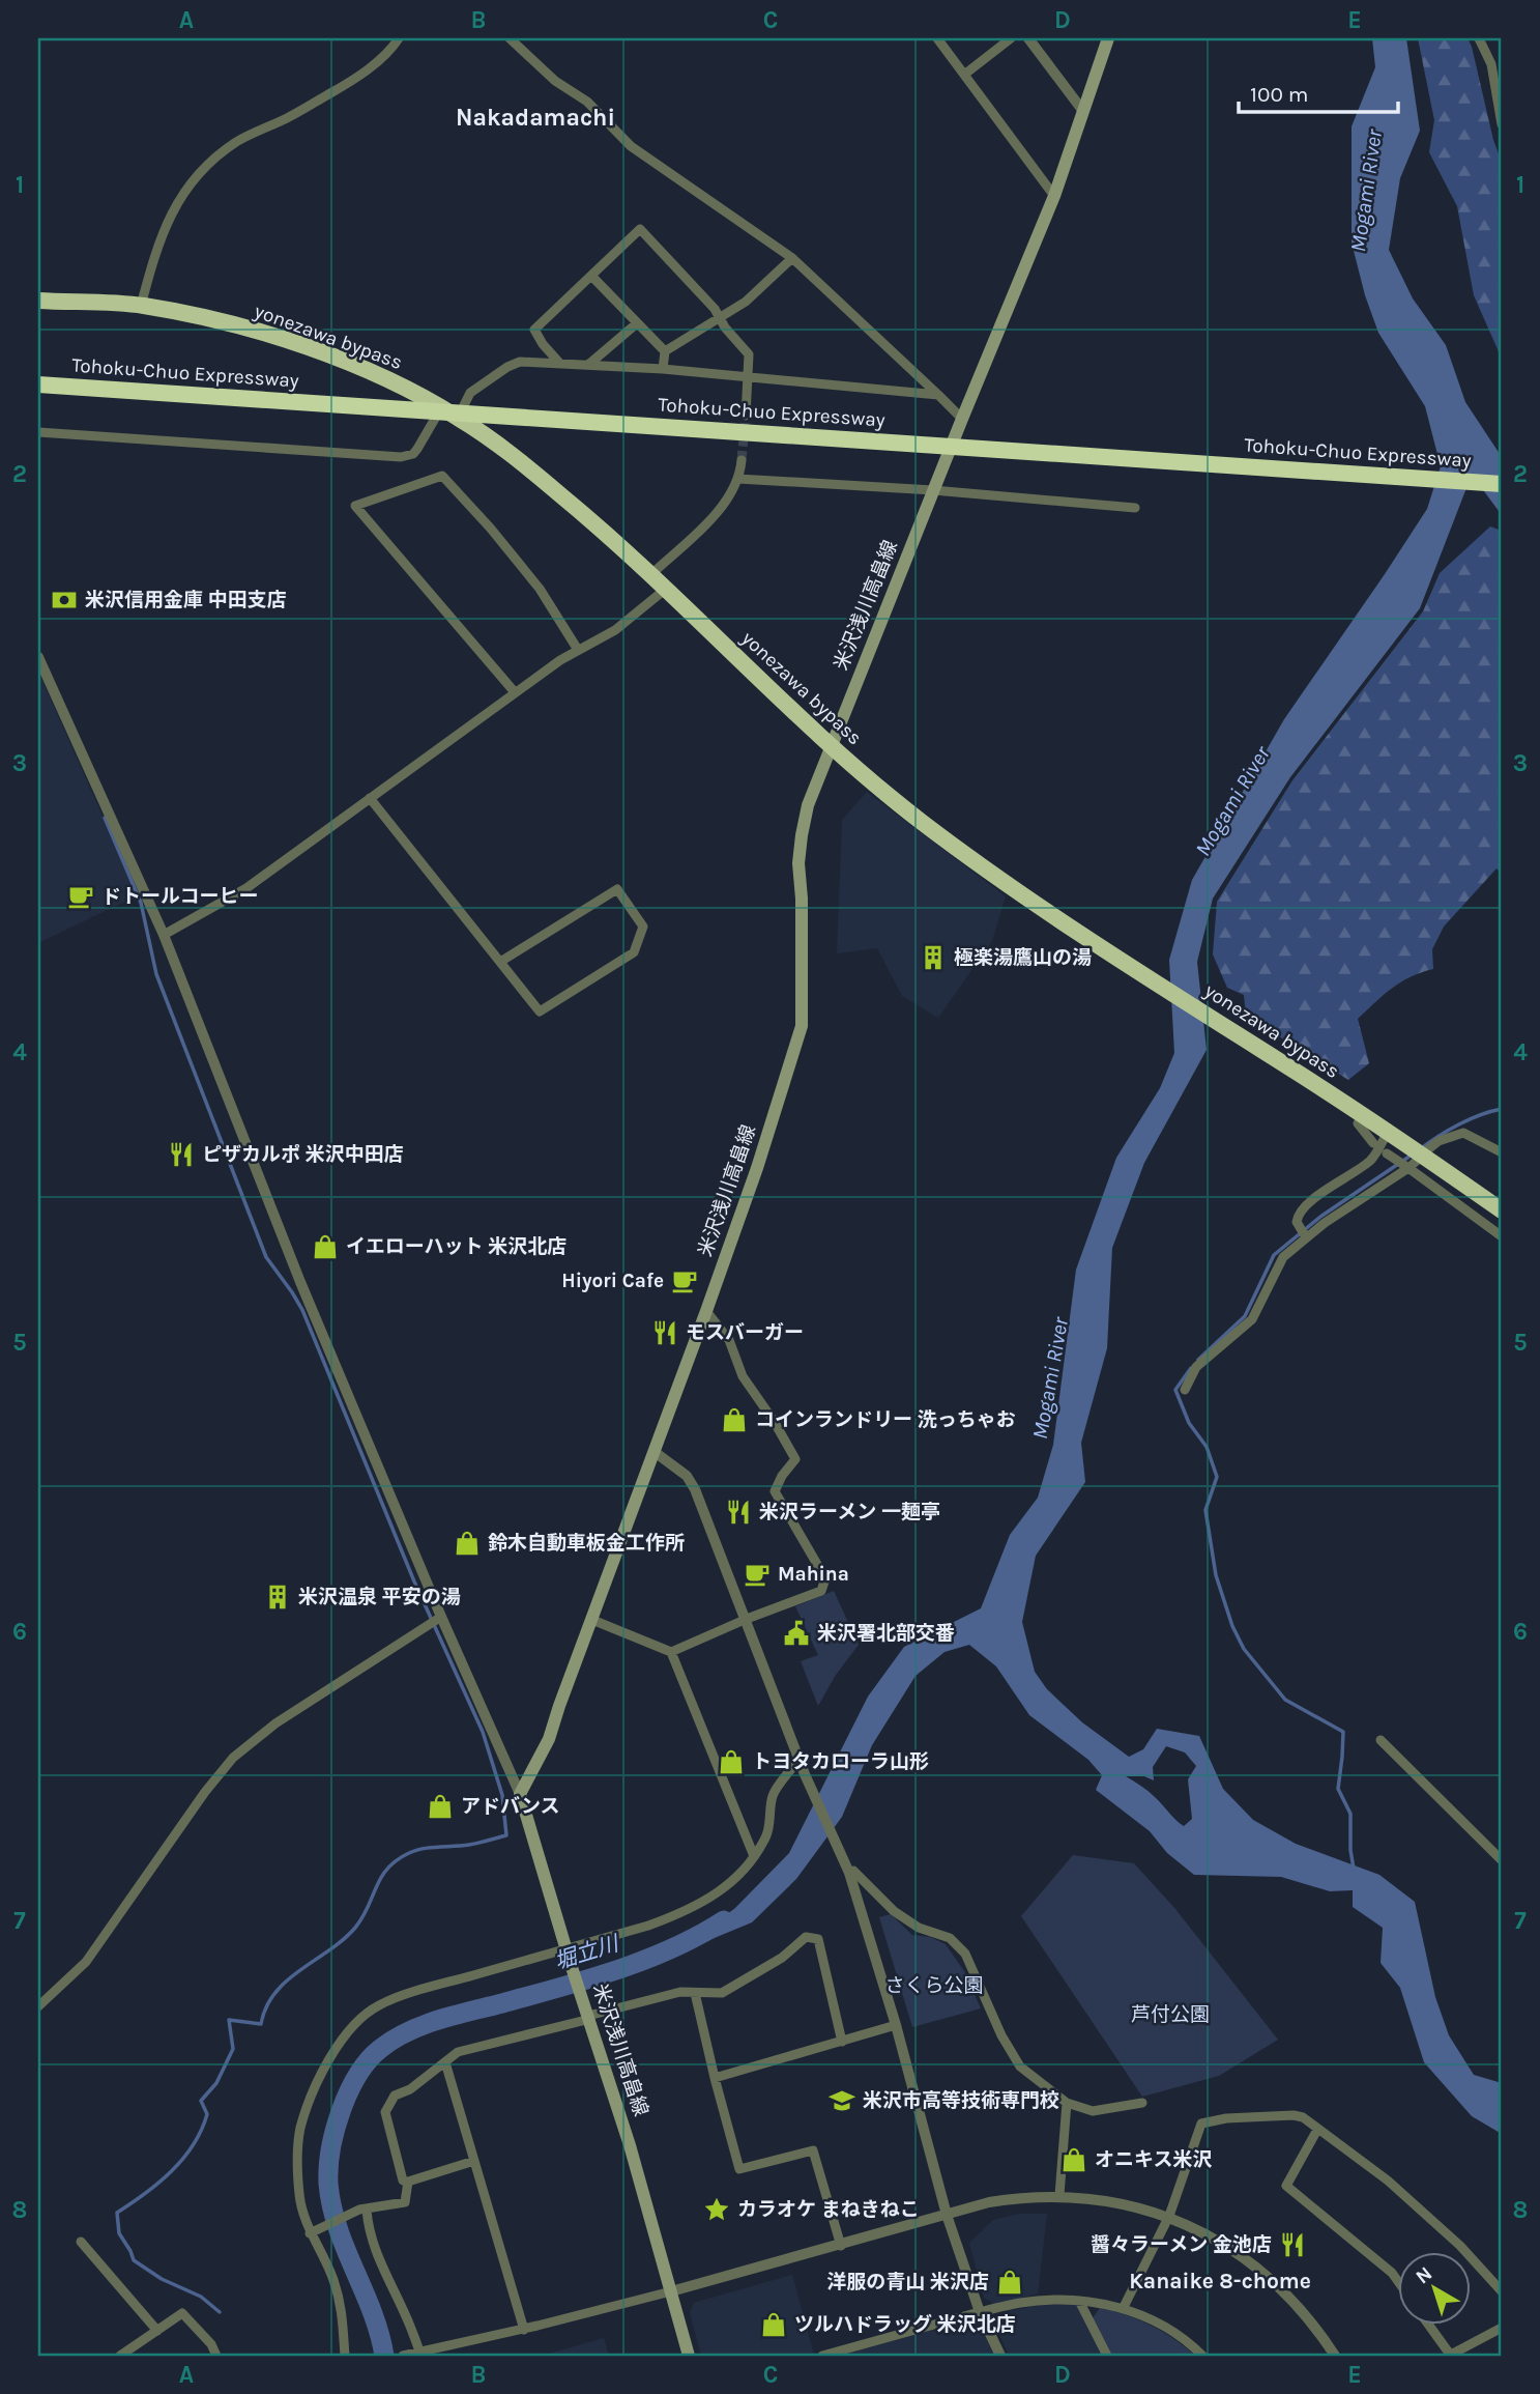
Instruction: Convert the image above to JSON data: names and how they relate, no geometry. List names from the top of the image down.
{
  "streets": {
    "highway": ["yonezawa bypass", "Tohoku-Chuo Expressway"],
    "main road": ["米沢浅川高畠線"]
  },
  "crossings": [
    ["yonezawa bypass", "米沢浅川高畠線"]
  ],
  "districts": ["Nakadamachi", "Kanaike 8-chome"],
  "water": ["Mogami River", "堀立川"],
  "parks": ["さくら公園", "芦付公園"],
  "places": {
    "bank": ["米沢信用金庫 中田支店"],
    "cafe": ["ドトールコーヒー", "Hiyori Cafe", "Mahina"],
    "building": ["極楽湯鷹山の湯", "米沢温泉 平安の湯"],
    "restaurant": [
      "ピザカルポ 米沢中田店",
      "モスバーガー",
      "米沢ラーメン 一麺亭",
      "醤々ラーメン 金池店"
    ],
    "shop": [
      "イエローハット 米沢北店",
      "コインランドリー 洗っちゃお",
      "鈴木自動車板金工作所",
      "トヨタカローラ山形",
      "アドバンス",
      "オニキス米沢",
      "洋服の青山 米沢店",
      "ツルハドラッグ 米沢北店"
    ],
    "public building": ["米沢署北部交番"],
    "school or university": ["米沢市高等技術専門校"],
    "place": ["カラオケ まねきねこ"]
  },
  "scale_bar": "100 m",
  "north": "top left",
  "grid": {
    "columns": [
      "A",
      "B",
      "C",
      "D",
      "E"
    ],
    "rows": [
      "1",
      "2",
      "3",
      "4",
      "5",
      "6",
      "7",
      "8"
    ]
  }
}
